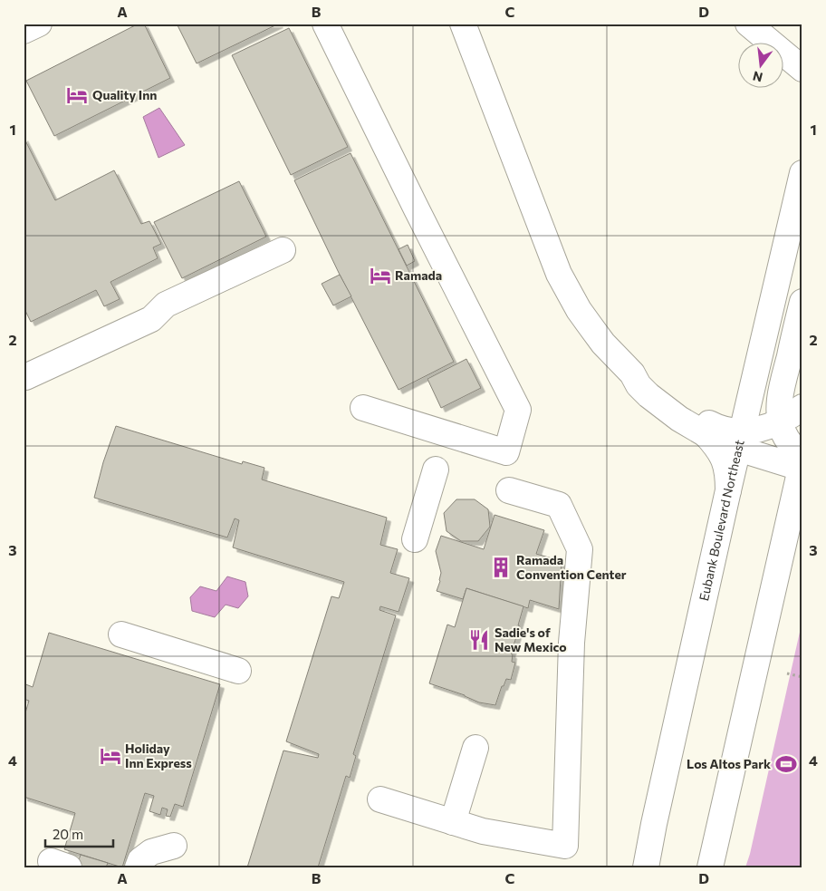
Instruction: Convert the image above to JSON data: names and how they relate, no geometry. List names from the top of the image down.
{
  "streets": {
    "main road": ["Eubank Boulevard Northeast"]
  },
  "places": {
    "hotel": ["Quality Inn", "Ramada", "Holiday Inn Express"],
    "building": ["Ramada Convention Center"],
    "restaurant": ["Sadie's of New Mexico"],
    "sports": ["Los Altos Park"]
  },
  "scale_bar": "20 m",
  "north": "bottom",
  "grid": {
    "columns": [
      "A",
      "B",
      "C",
      "D"
    ],
    "rows": [
      "1",
      "2",
      "3",
      "4"
    ]
  }
}
